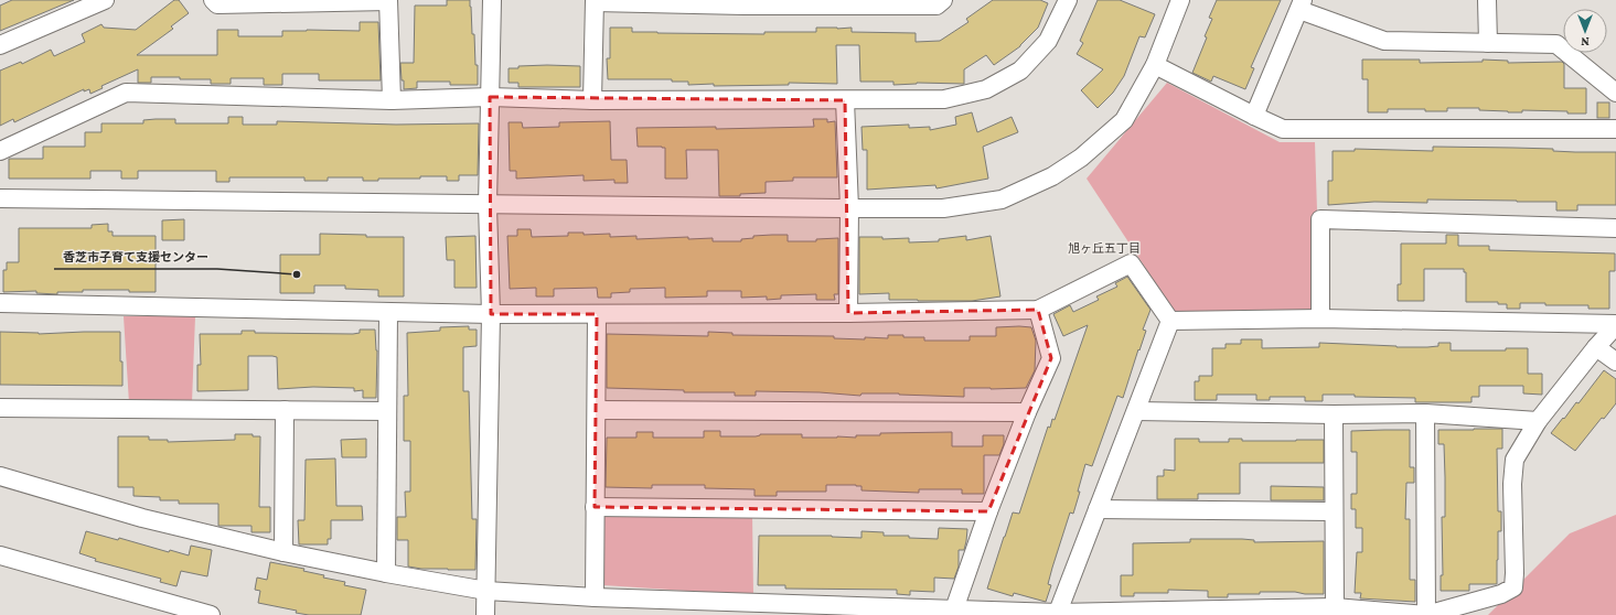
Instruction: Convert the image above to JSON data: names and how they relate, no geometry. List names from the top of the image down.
{
  "districts": ["旭ヶ丘五丁目"],
  "places": ["香芝市子育て支援センター"],
  "north": "bottom"
}
